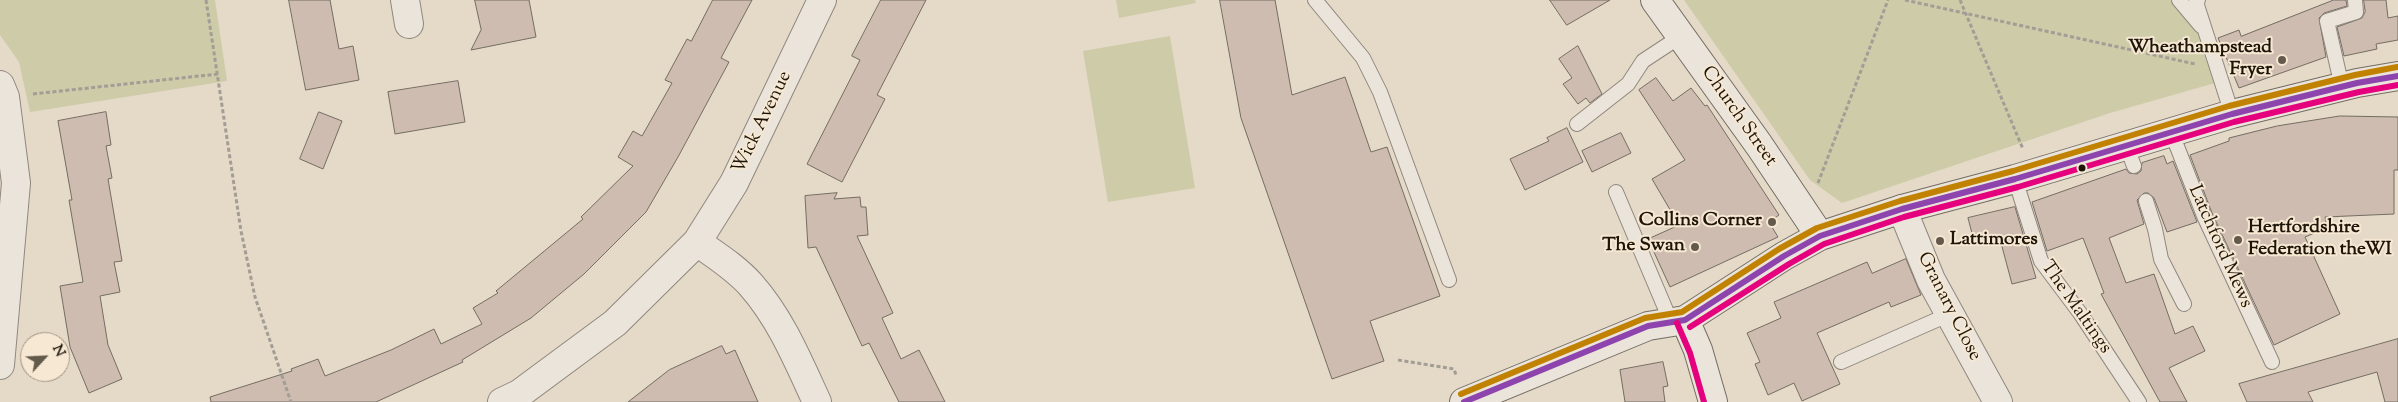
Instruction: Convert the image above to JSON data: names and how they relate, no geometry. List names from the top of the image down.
{
  "streets": {
    "street": ["Church Street", "Wick Avenue", "Granary Close"],
    "lane": ["Latchford Mews", "The Maltings"]
  },
  "places": [
    "Wheathampstead Fryer",
    "Collins Corner",
    "Hertfordshire Federation theWI",
    "Lattimores",
    "The Swan"
  ],
  "north": "top right"
}
